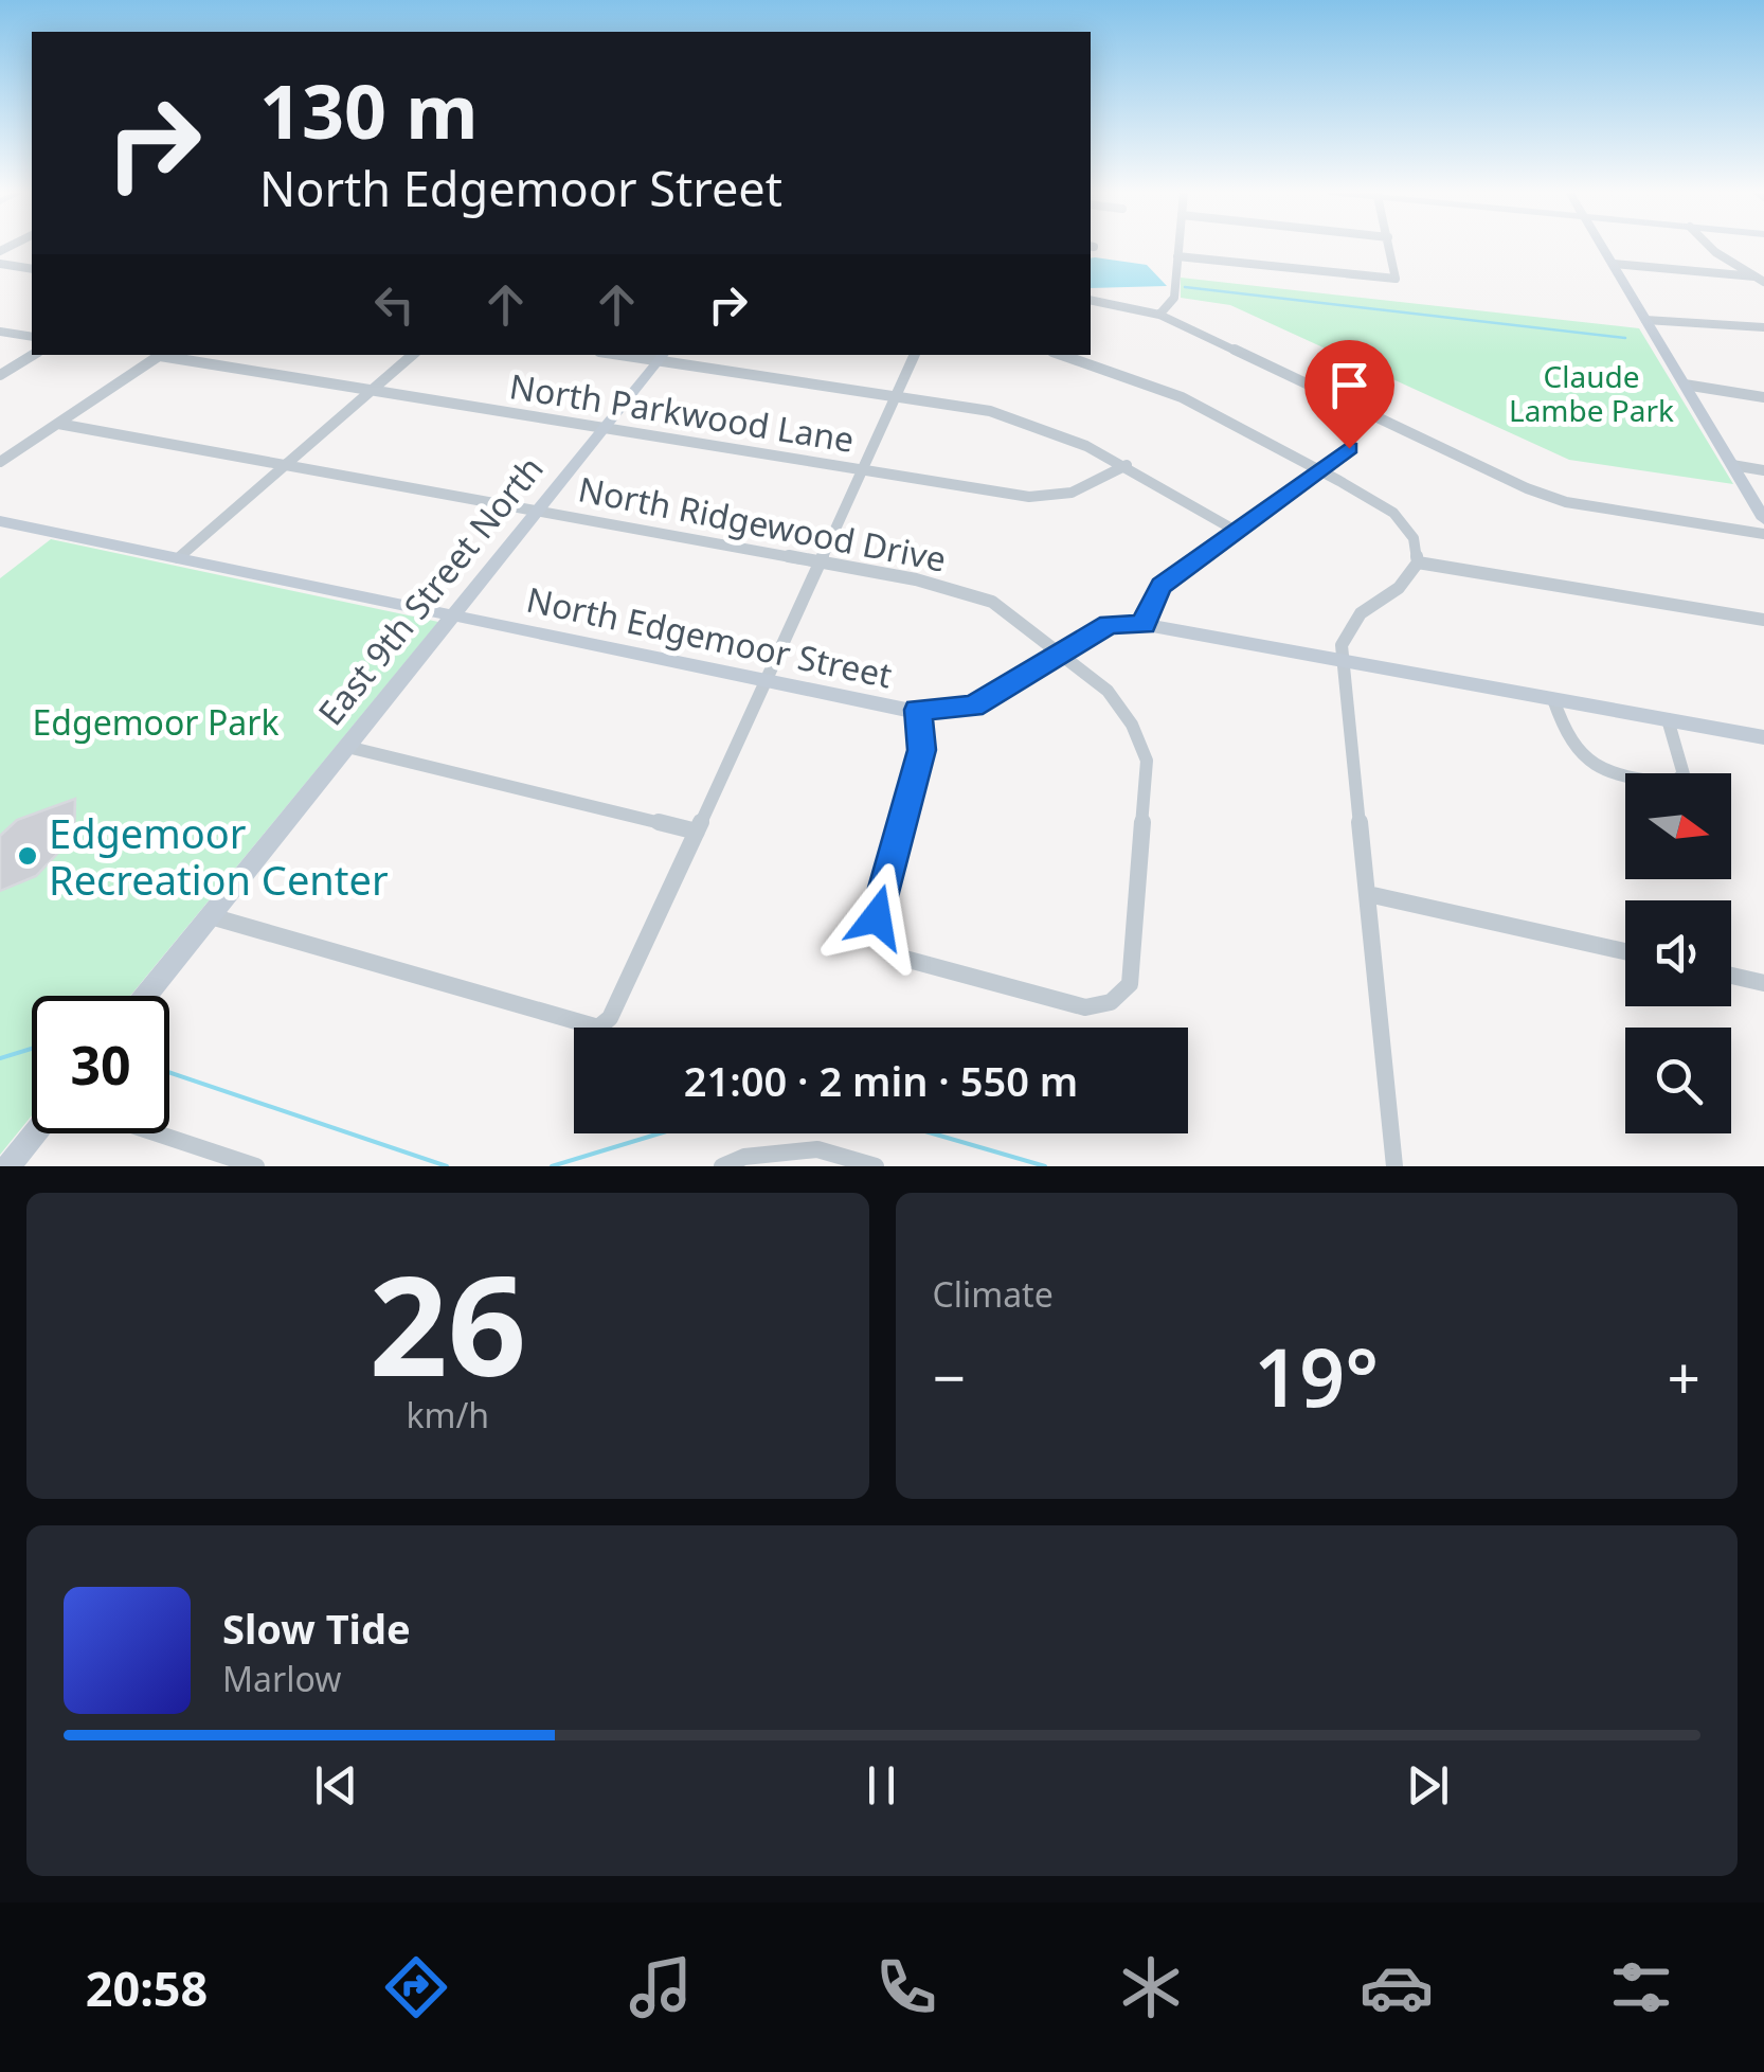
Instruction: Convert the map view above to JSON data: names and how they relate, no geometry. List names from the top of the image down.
{
  "streets": {
    "street": [
      "North Parkwood Lane",
      "North Ridgewood Drive",
      "East 9th Street North",
      "North Edgemoor Street"
    ]
  },
  "crossings": [
    ["North Parkwood Lane", "East 9th Street North"],
    ["North Ridgewood Drive", "East 9th Street North"],
    ["North Ridgewood Drive", "North Edgemoor Street"],
    ["East 9th Street North", "North Edgemoor Street"]
  ],
  "parks": ["Claude Lambe Park", "Edgemoor Park"],
  "places": ["Edgemoor Recreation Center"],
  "north": "right",
  "page": {
    "turn": ["130 m", "North Edgemoor Street"],
    "limit": "30",
    "trip": "21:00 · 2 min · 550 m",
    "tile": [
      ["26", "km/h"],
      "Climate"
    ],
    "heat": ["−", "19°", "+"],
    "song": ["Slow Tide", "Marlow"],
    "tabs": "20:58"
  }
}
